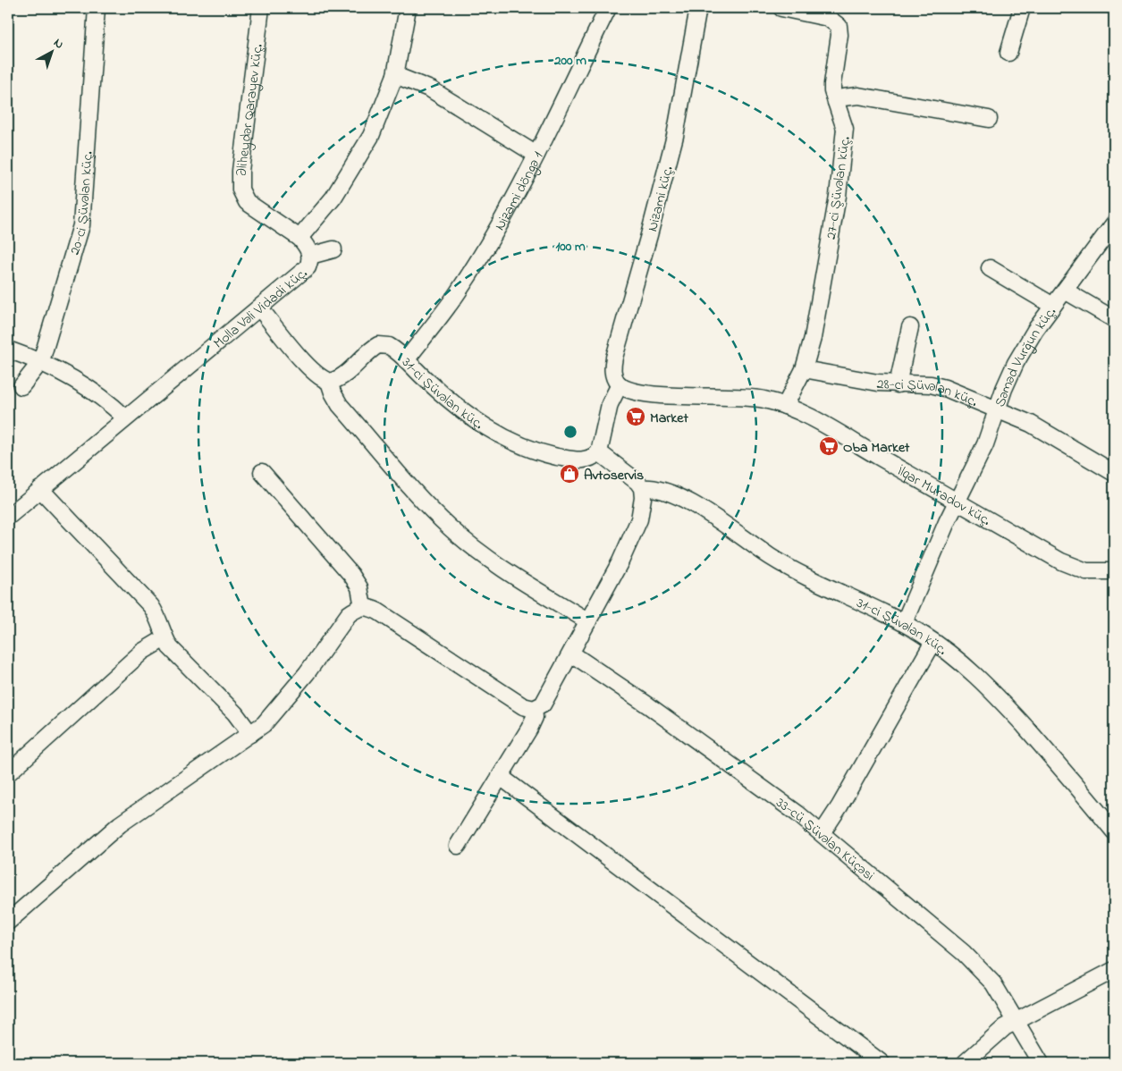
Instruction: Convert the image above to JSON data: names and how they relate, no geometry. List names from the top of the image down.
{
  "streets": {
    "street": [
      "Əliheydər Qarayev küç.",
      "27-ci Şüvəlan küç.",
      "Nizami döngə 1",
      "Nizami küç.",
      "20-ci Şüvəlan küç.",
      "Molla Vəli Vidadi küç.",
      "Səməd Vurğun küç.",
      "31-ci Şüvəlan küç.",
      "28-ci Şüvəlan küç.",
      "İlqar Muradov küç.",
      "33-cü Şüvəlan Küçəsi"
    ]
  },
  "crossings": [
    ["Əliheydər Qarayev küç.", "Molla Vəli Vidadi küç."],
    ["27-ci Şüvəlan küç.", "28-ci Şüvəlan küç."],
    ["27-ci Şüvəlan küç.", "İlqar Muradov küç."],
    ["Nizami döngə 1", "31-ci Şüvəlan küç."],
    ["Nizami küç.", "İlqar Muradov küç."],
    ["Səməd Vurğun küç.", "31-ci Şüvəlan küç."],
    ["Səməd Vurğun küç.", "28-ci Şüvəlan küç."],
    ["Səməd Vurğun küç.", "İlqar Muradov küç."]
  ],
  "places": {
    "supermarket": ["Market", "Oba Market"],
    "shop": ["Avtoservis"]
  },
  "north": "top right",
  "rings": ["200 m", "100 m"]
}
